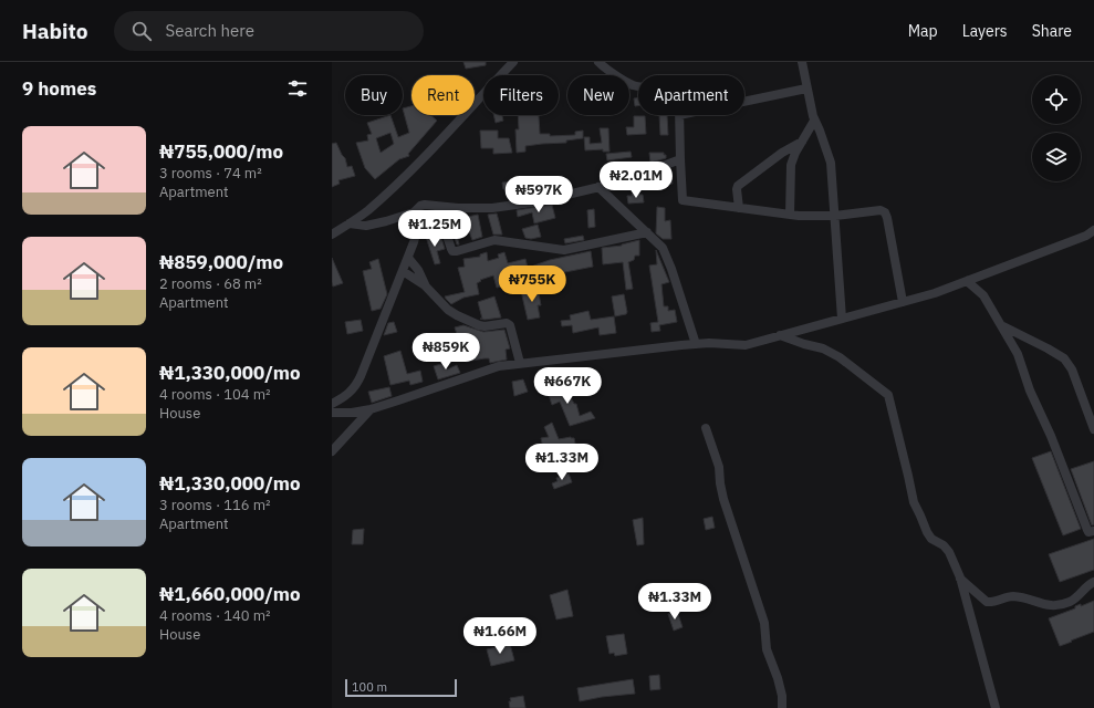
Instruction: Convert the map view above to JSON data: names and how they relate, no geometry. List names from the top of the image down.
{
  "scale_bar": "100 m",
  "page": {
    "header": "Habito",
    "search": "Search here",
    "nav": ["Map", "Layers", "Share"],
    "heading": "9 homes",
    "chip": [
      "Buy",
      "Rent",
      "Filters",
      "New",
      "Apartment"
    ],
    "list": [
      {
        "name": "₦755,000/mo",
        "note": "3 rooms · 74 m² · Apartment"
      },
      {
        "name": "₦859,000/mo",
        "note": "2 rooms · 68 m² · Apartment"
      },
      {
        "name": "₦1,330,000/mo",
        "note": "4 rooms · 104 m² · House"
      },
      {
        "name": "₦1,330,000/mo",
        "note": "3 rooms · 116 m² · Apartment"
      },
      {
        "name": "₦1,660,000/mo",
        "note": "4 rooms · 140 m² · House"
      }
    ],
    "price": [
      "₦2.01M",
      "₦597K",
      "₦1.25M",
      "₦755K",
      "₦859K",
      "₦667K",
      "₦1.33M",
      "₦1.33M",
      "₦1.66M"
    ],
    "scale": "100 m"
  }
}
